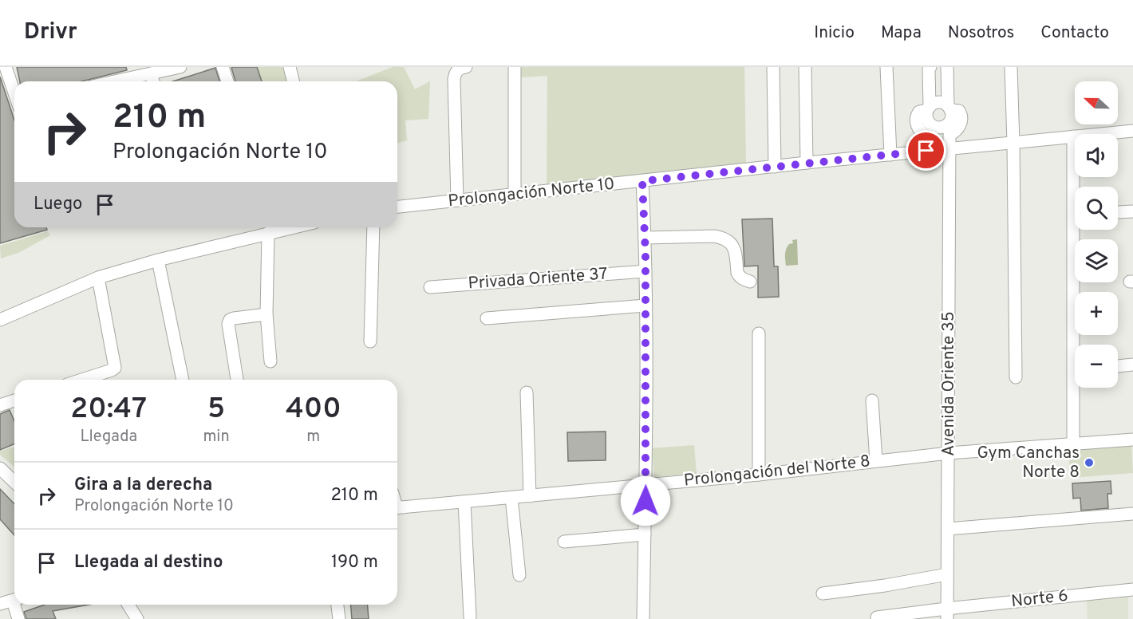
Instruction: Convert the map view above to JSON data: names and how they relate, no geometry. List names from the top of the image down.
{
  "streets": {
    "street": [
      "Prolongación Norte 10",
      "Privada Oriente 37",
      "Avenida Oriente 35",
      "Prolongación del Norte 8",
      "Norte 6"
    ]
  },
  "crossings": [
    ["Prolongación Norte 10", "Avenida Oriente 35"],
    ["Avenida Oriente 35", "Prolongación del Norte 8"],
    ["Avenida Oriente 35", "Norte 6"]
  ],
  "places": ["Gym Canchas Norte 8"],
  "north": "left",
  "page": {
    "header": "Drivr",
    "nav": [
      "Inicio",
      "Mapa",
      "Nosotros",
      "Contacto"
    ],
    "map_buttons": ["+", "−"],
    "turn": ["210 m", "Prolongación Norte 10"],
    "then": "Luego",
    "eta": [
      "20:47",
      "Llegada",
      "5",
      "min",
      "400",
      "m"
    ],
    "list": [
      {
        "name": "Gira a la derecha",
        "note": "Prolongación Norte 10",
        "value": "210 m"
      },
      {
        "name": "Llegada al destino",
        "value": "190 m"
      }
    ]
  }
}
